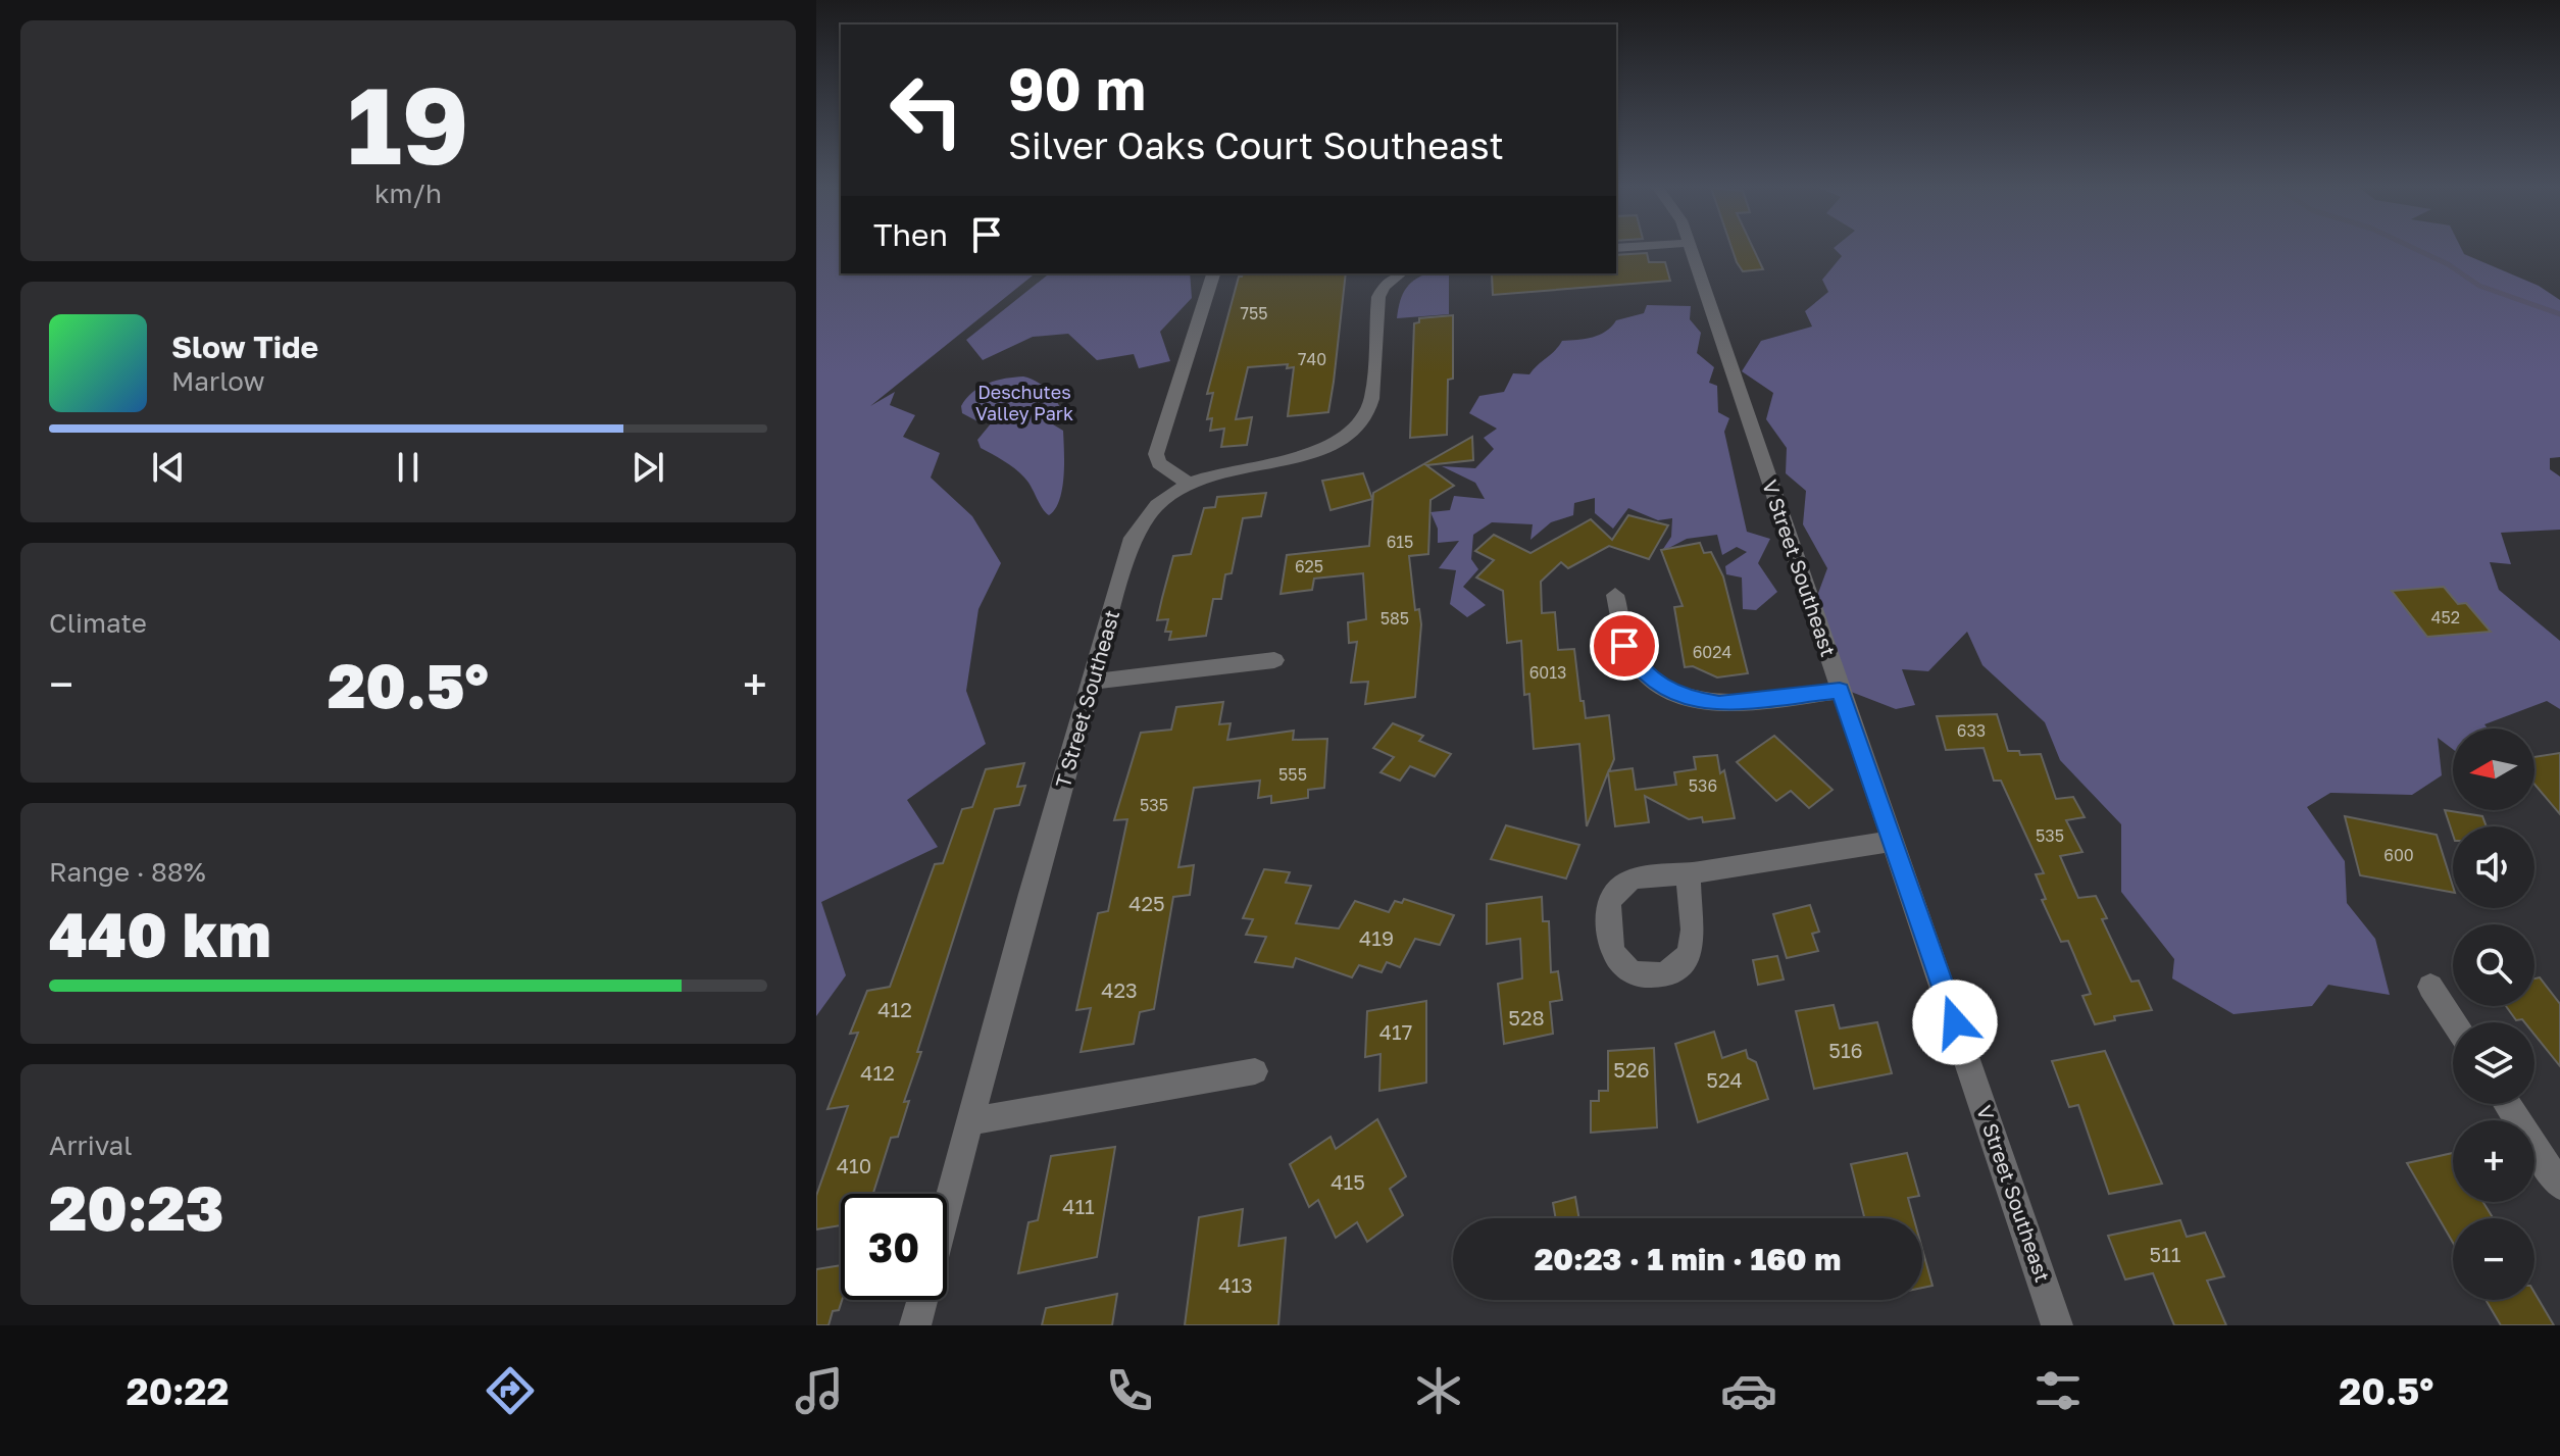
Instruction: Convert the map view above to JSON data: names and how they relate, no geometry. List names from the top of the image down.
{
  "streets": {
    "street": ["V Street Southeast", "T Street Southeast"]
  },
  "parks": ["Deschutes Valley Park"],
  "house_numbers": [
    "755",
    "740",
    "615",
    "625",
    "452",
    "585",
    "6024",
    "6013",
    "633",
    "555",
    "536",
    "535",
    "535",
    "600",
    "425",
    "419",
    "423",
    "412",
    "528",
    "417",
    "516",
    "526",
    "412",
    "524",
    "410",
    "415",
    "411",
    "511",
    "413"
  ],
  "north": "left",
  "page": {
    "tile": [
      ["19", "km/h"],
      "Climate",
      ["Range · 88%", "440 km"],
      ["Arrival", "20:23"]
    ],
    "turn": ["90 m", "Silver Oaks Court Southeast"],
    "then": "Then",
    "song": ["Slow Tide", "Marlow"],
    "heat": ["−", "20.5°", "+"],
    "map_buttons": ["+", "−"],
    "limit": "30",
    "trip": "20:23 · 1 min · 160 m",
    "tabs": ["20:22", "20.5°"]
  }
}
